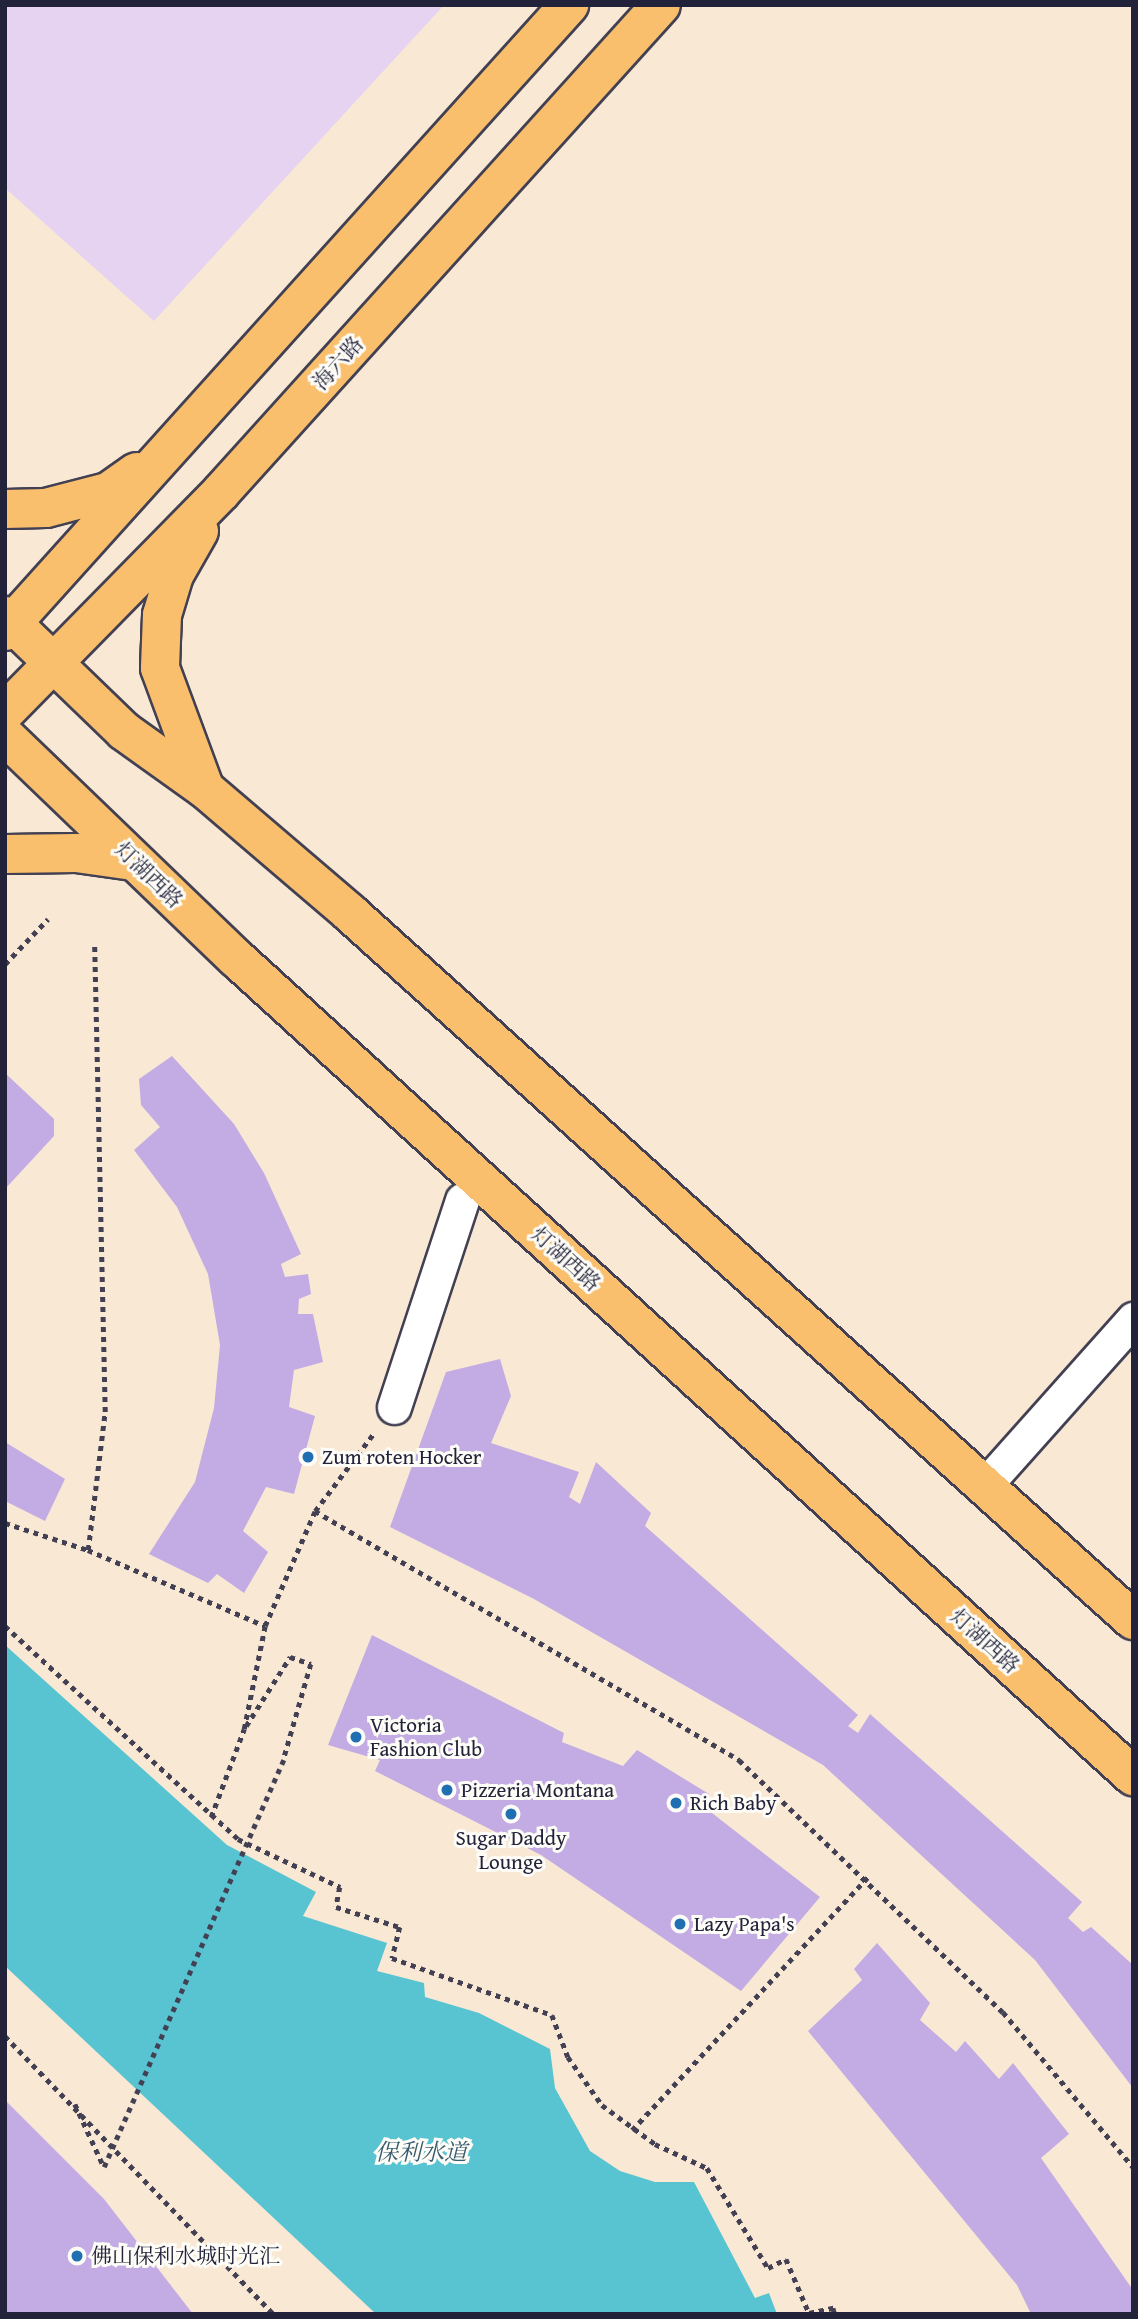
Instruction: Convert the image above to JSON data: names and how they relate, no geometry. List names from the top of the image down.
{
  "streets": {
    "main road": ["海六路", "灯湖西路"]
  },
  "water": ["保利水道"],
  "places": [
    "Zum roten Hocker",
    "Victoria Fashion Club",
    "Pizzeria Montana",
    "Rich Baby",
    "Sugar Daddy Lounge",
    "Lazy Papa's",
    "佛山保利水城时光汇"
  ]
}
